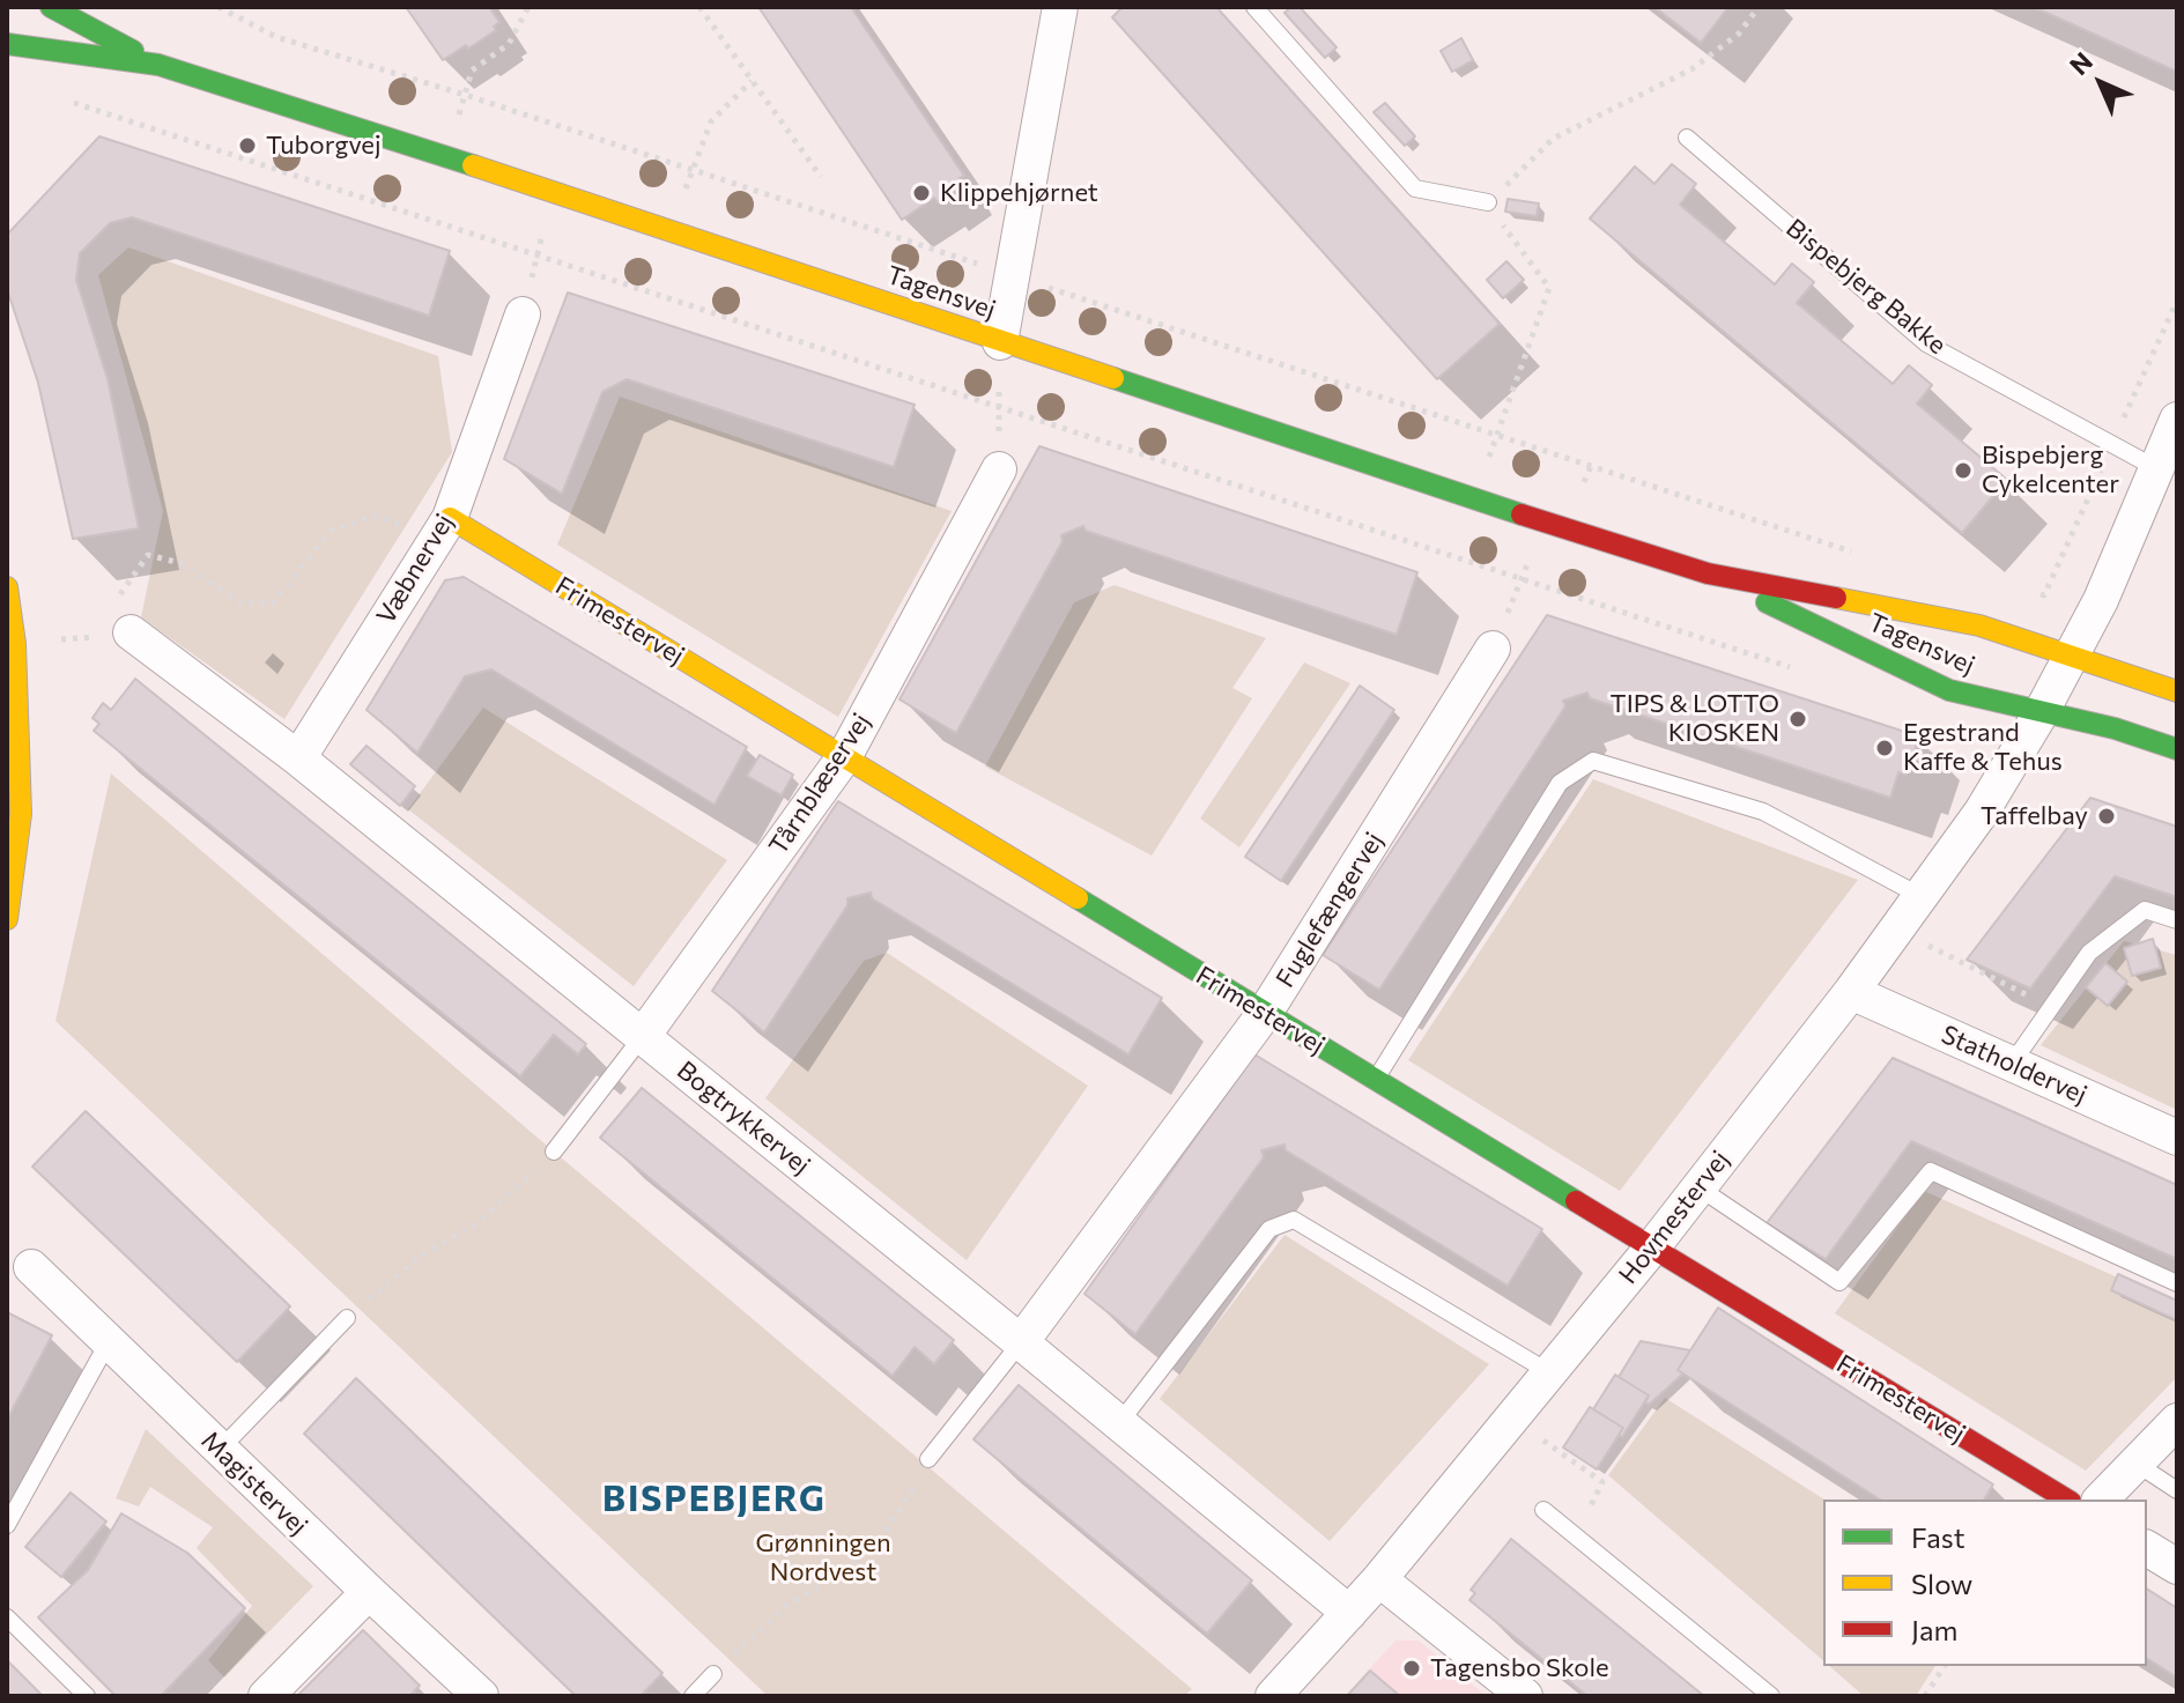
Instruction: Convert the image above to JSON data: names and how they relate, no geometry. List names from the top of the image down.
{
  "streets": {
    "street": [
      "Tagensvej",
      "Væbnervej",
      "Frimestervej",
      "Tårnblæservej",
      "Fuglefængervej",
      "Statholdervej",
      "Bogtrykkervej",
      "Hovmestervej",
      "Magistervej"
    ],
    "lane": ["Bispebjerg Bakke"]
  },
  "crossings": [
    ["Tagensvej", "Hovmestervej"],
    ["Væbnervej", "Frimestervej"],
    ["Væbnervej", "Bogtrykkervej"],
    ["Frimestervej", "Tårnblæservej"],
    ["Frimestervej", "Fuglefængervej"],
    ["Frimestervej", "Hovmestervej"],
    ["Tårnblæservej", "Bogtrykkervej"],
    ["Fuglefængervej", "Bogtrykkervej"],
    ["Statholdervej", "Hovmestervej"],
    ["Bogtrykkervej", "Hovmestervej"]
  ],
  "districts": ["BISPEBJERG"],
  "parks": ["Grønningen Nordvest"],
  "places": [
    "Tuborgvej",
    "Klippehjørnet",
    "Bispebjerg Cykelcenter",
    "TIPS & LOTTO KIOSKEN",
    "Egestrand Kaffe & Tehus",
    "Taffelbay",
    "Tagensbo Skole"
  ],
  "legend": ["Fast", "Slow", "Jam"],
  "north": "top left"
}
